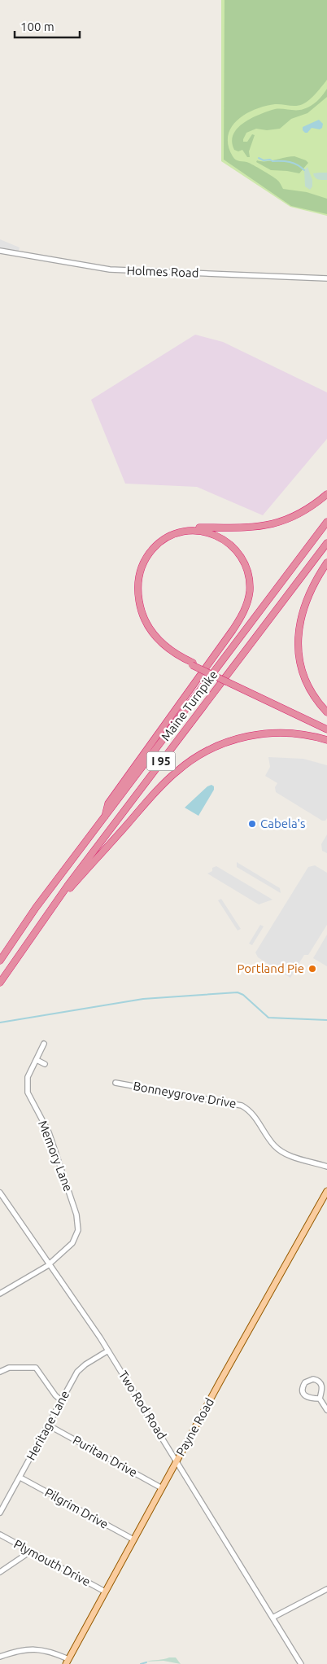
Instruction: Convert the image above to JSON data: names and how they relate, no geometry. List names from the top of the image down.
{
  "streets": {
    "highway": ["Maine Turnpike", "I 95"],
    "main road": ["Payne Road"],
    "street": [
      "Holmes Road",
      "Bonneygrove Drive",
      "Memory Lane",
      "Two Rod Road",
      "Heritage Lane",
      "Puritan Drive",
      "Pilgrim Drive",
      "Plymouth Drive"
    ]
  },
  "crossings": [
    ["Memory Lane", "Two Rod Road"],
    ["Two Rod Road", "Heritage Lane"],
    ["Two Rod Road", "Payne Road"],
    ["Heritage Lane", "Puritan Drive"],
    ["Heritage Lane", "Pilgrim Drive"],
    ["Payne Road", "Puritan Drive"],
    ["Payne Road", "Pilgrim Drive"],
    ["Payne Road", "Plymouth Drive"]
  ],
  "places": ["Cabela's", "Portland Pie"],
  "scale_bar": "100 m"
}
